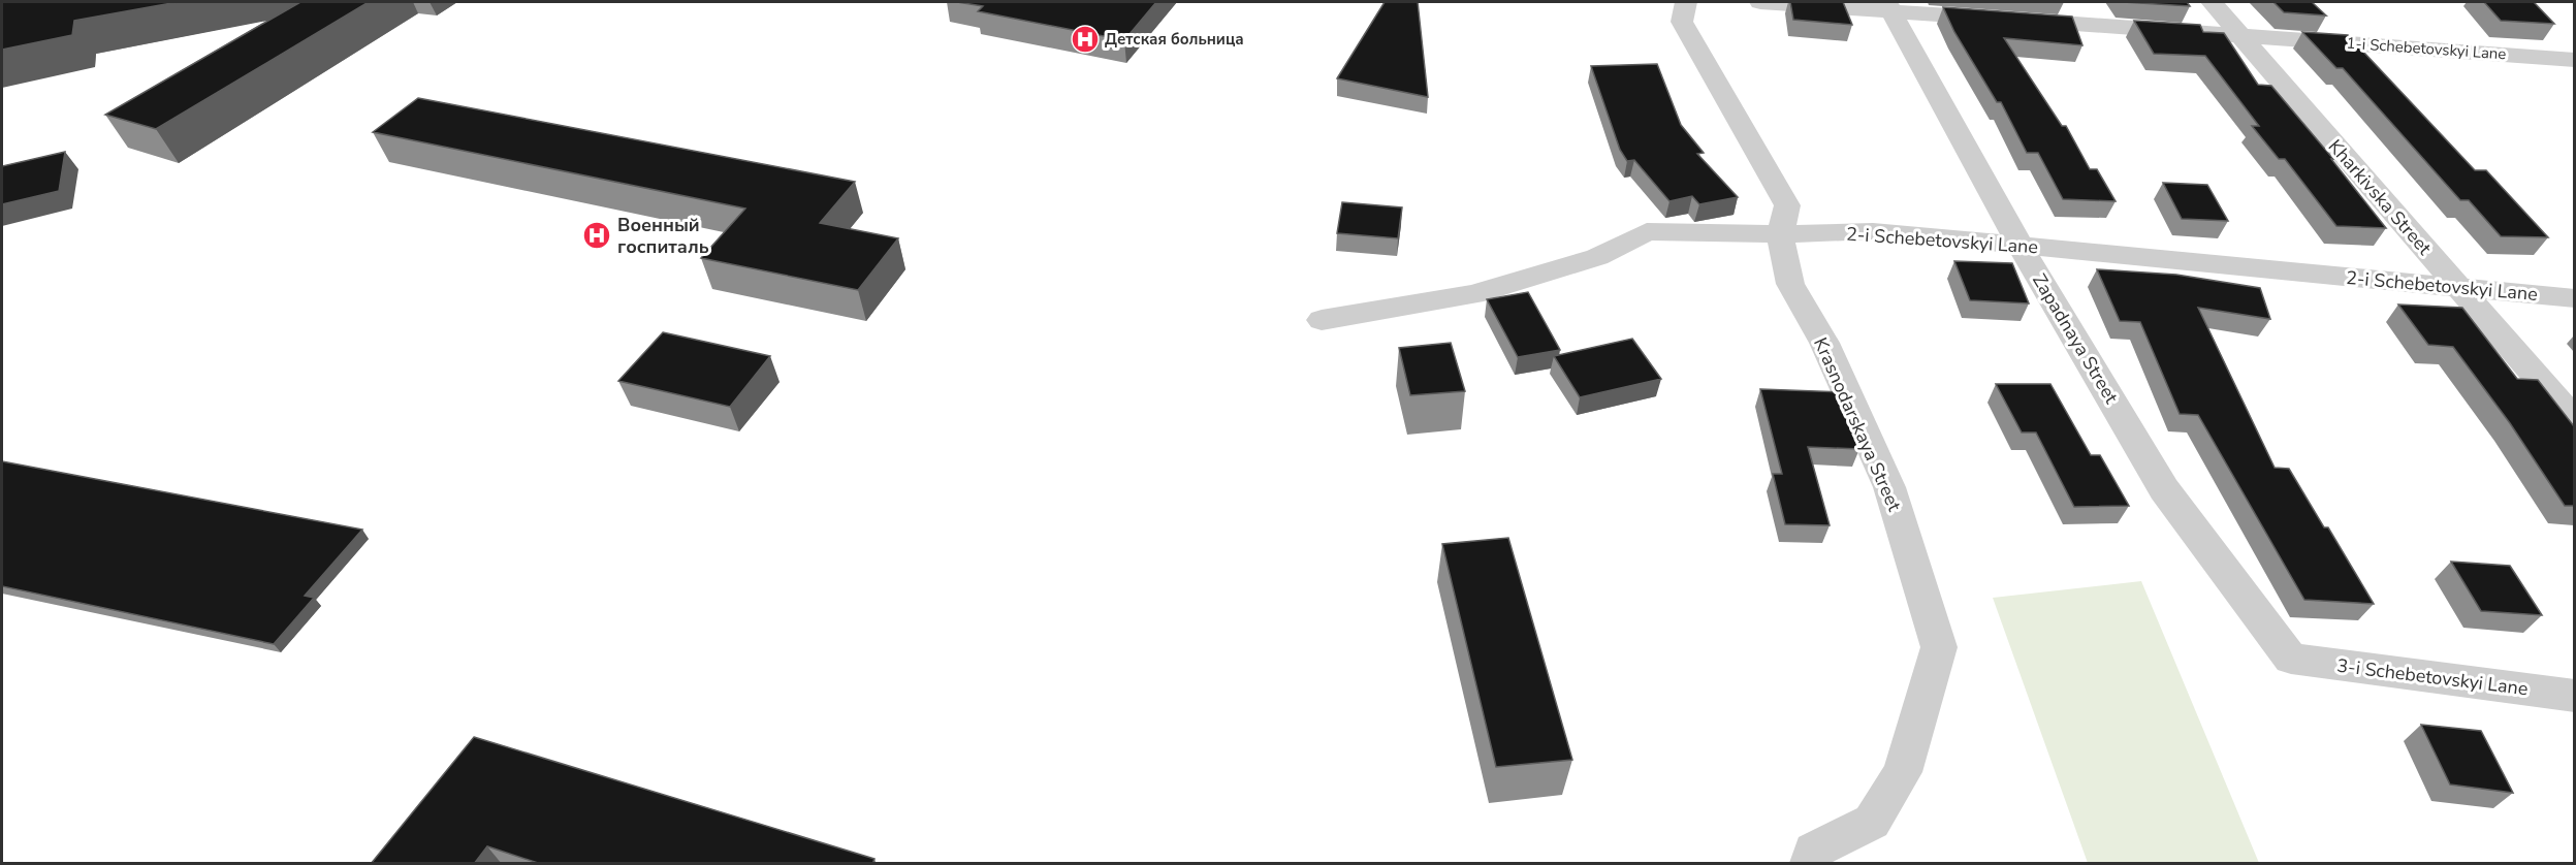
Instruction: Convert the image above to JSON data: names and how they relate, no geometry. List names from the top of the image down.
{
  "streets": {
    "street": [
      "1-i Schebetovskyi Lane",
      "Kharkivska Street",
      "2-i Schebetovskyi Lane",
      "Zapadnaya Street",
      "Krasnodarskaya Street",
      "3-i Schebetovskyi Lane"
    ]
  },
  "crossings": [
    ["1-i Schebetovskyi Lane", "Kharkivska Street"],
    ["1-i Schebetovskyi Lane", "Zapadnaya Street"],
    ["Kharkivska Street", "2-i Schebetovskyi Lane"],
    ["2-i Schebetovskyi Lane", "Zapadnaya Street"],
    ["2-i Schebetovskyi Lane", "Krasnodarskaya Street"],
    ["Zapadnaya Street", "3-i Schebetovskyi Lane"]
  ],
  "places": {
    "hospital": ["Детская больница", "Военный госпиталь"]
  }
}
